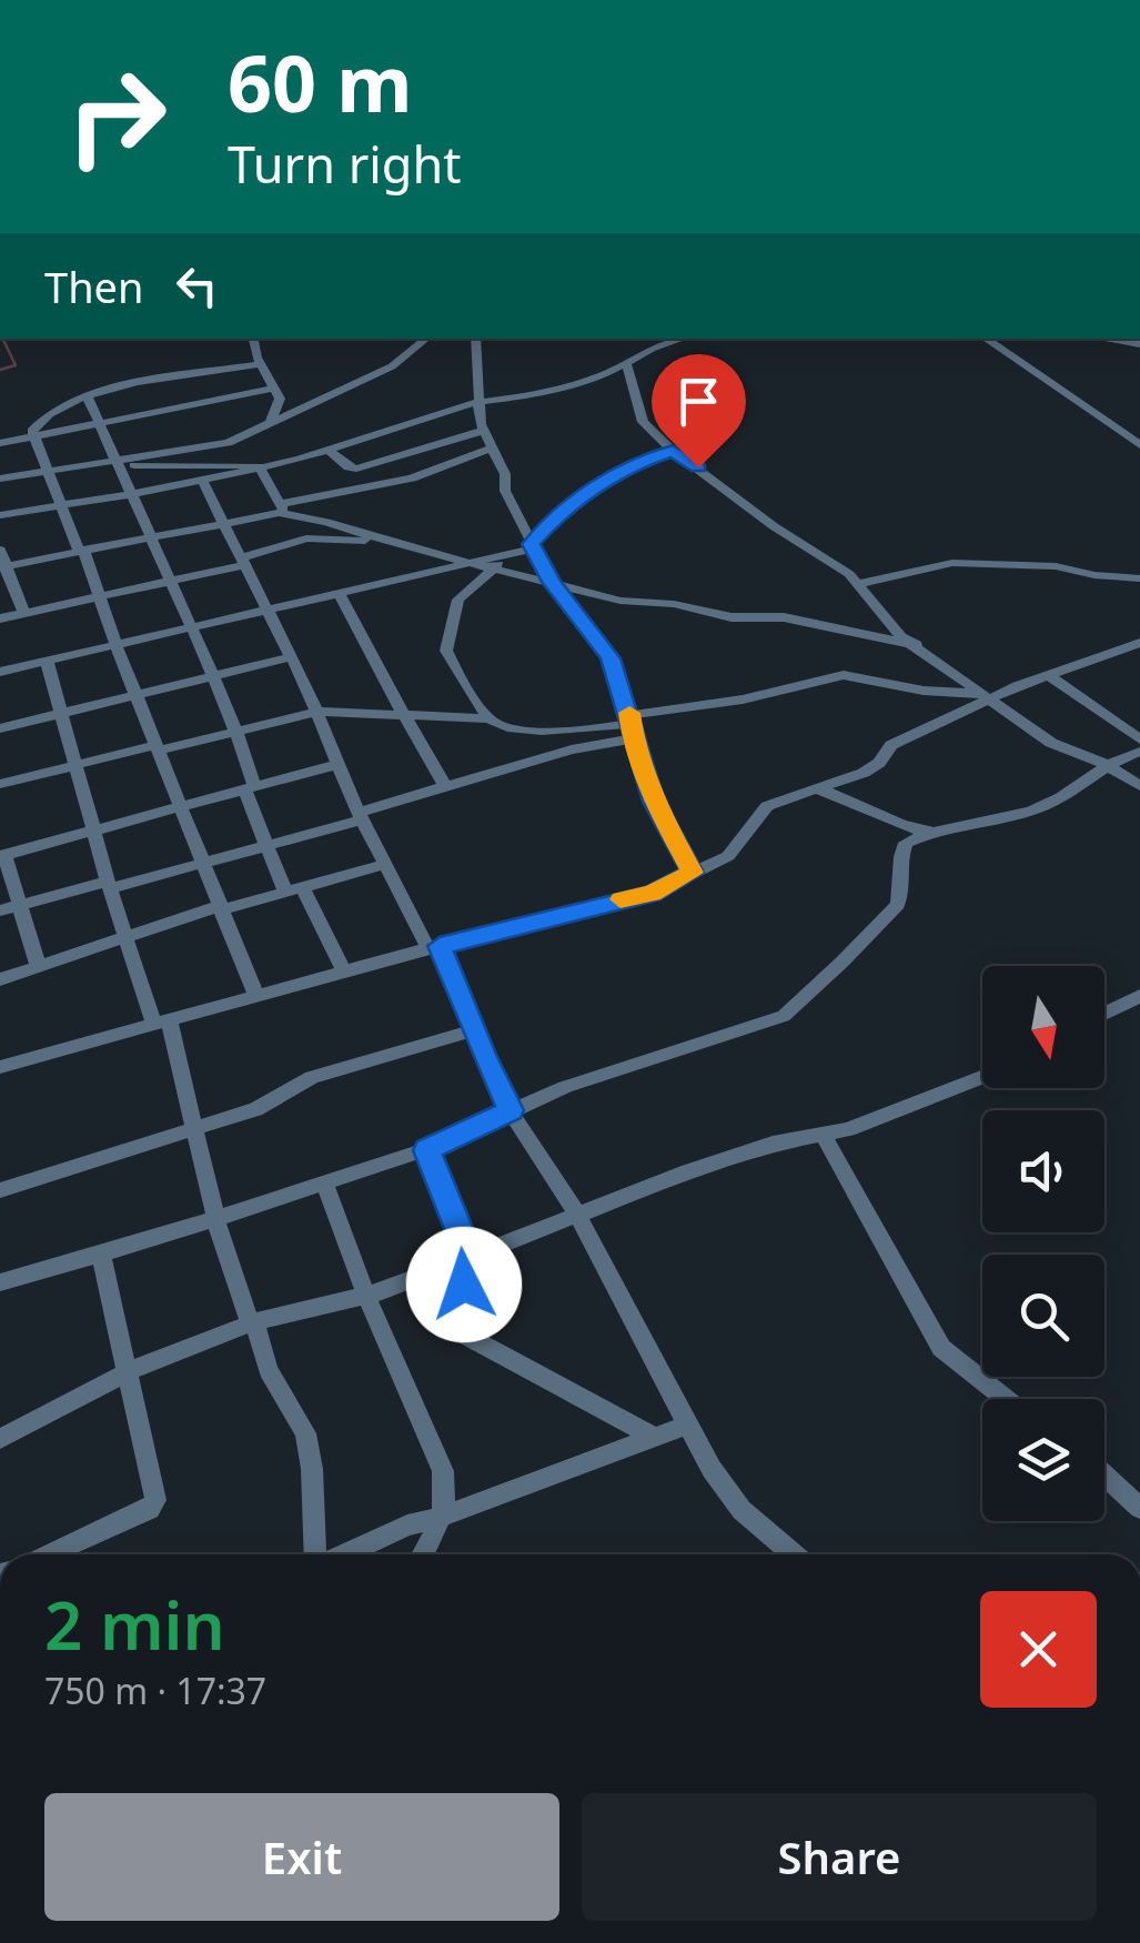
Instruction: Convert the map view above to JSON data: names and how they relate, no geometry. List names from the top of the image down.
{
  "north": "bottom",
  "page": {
    "turn": ["60 m", "Turn right"],
    "then": "Then",
    "heading": ["2 min", "750 m · 17:37"],
    "buttons": ["Exit", "Share"]
  }
}
